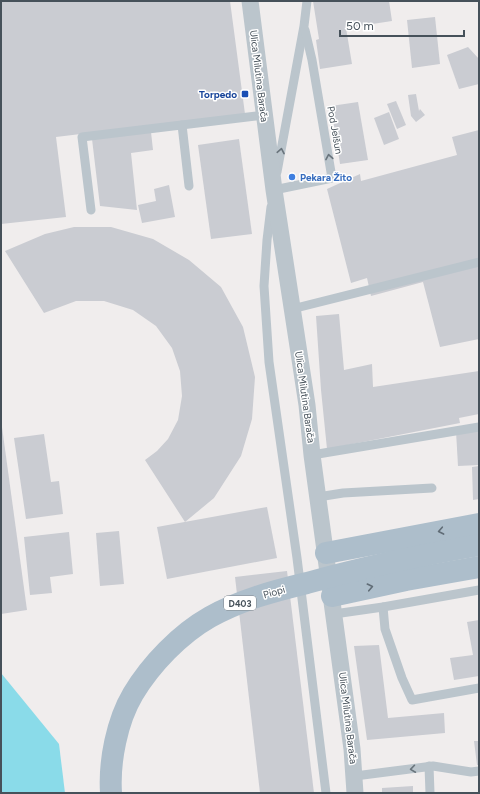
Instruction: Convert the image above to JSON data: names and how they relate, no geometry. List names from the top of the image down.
{
  "streets": {
    "main road": ["Piopi", "D403"],
    "street": ["Ulica Milutina Barača"],
    "lane": ["Pod Jelšun"]
  },
  "crossings": [
    ["Ulica Milutina Barača", "Pod Jelšun"]
  ],
  "places": {
    "transit": ["Torpedo"],
    "other": ["Pekara Žito"]
  },
  "scale_bar": "50 m"
}
